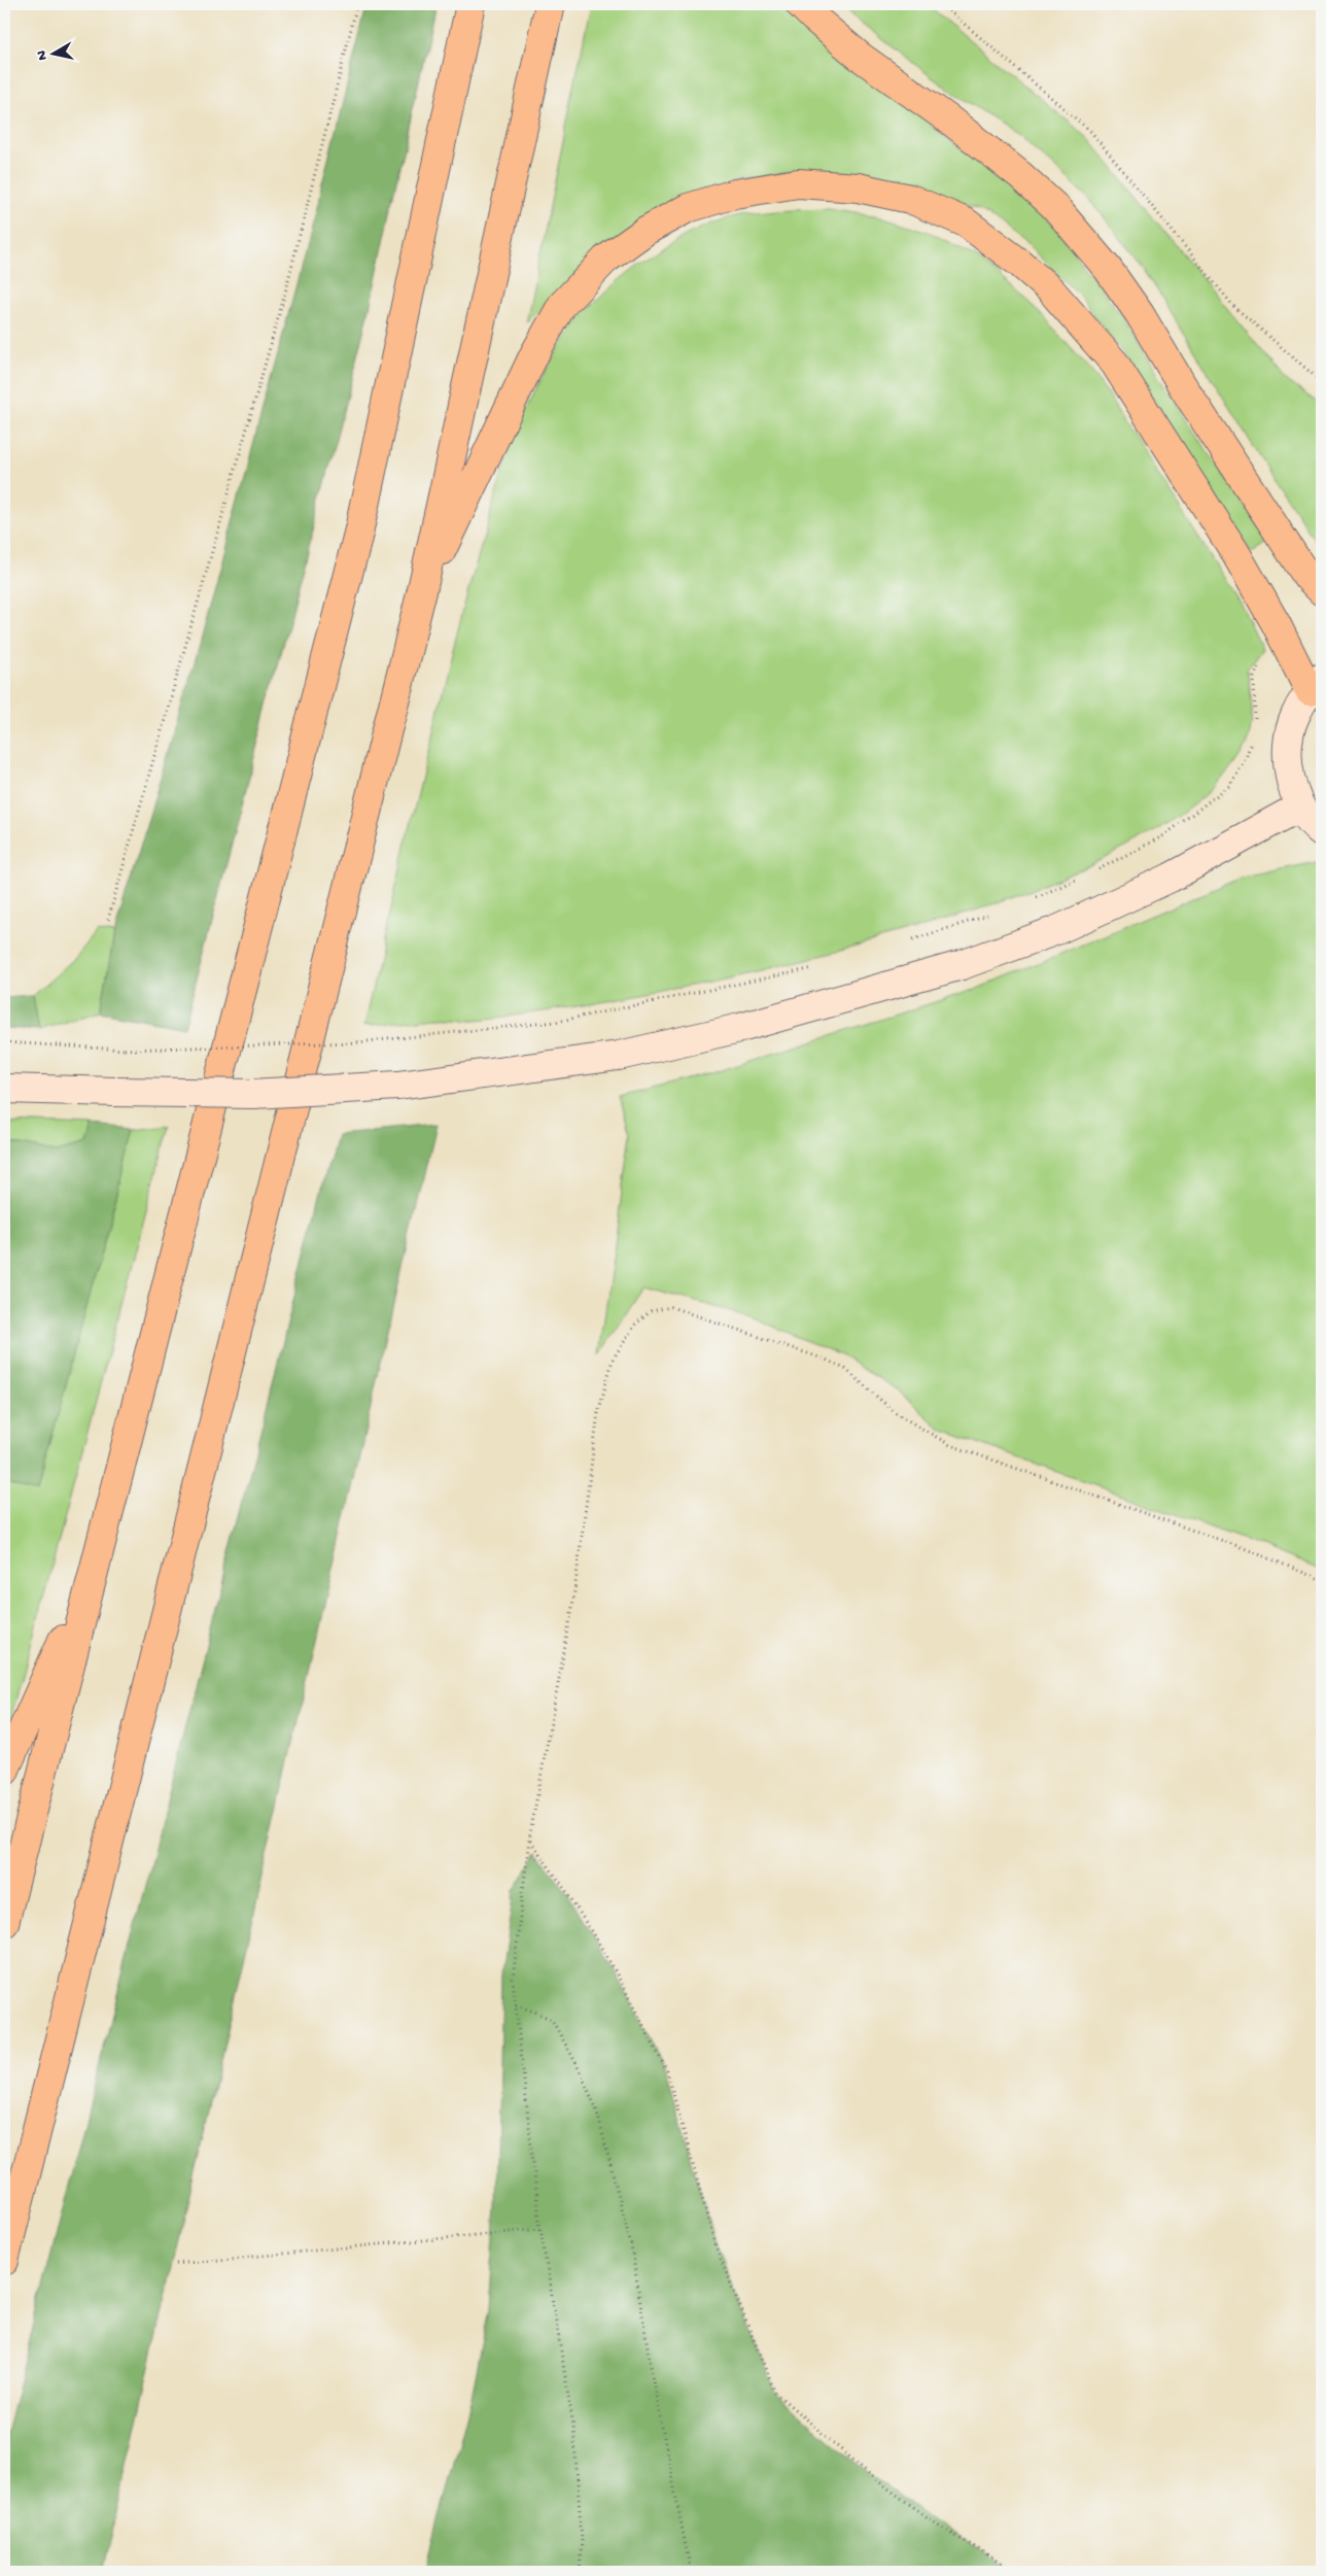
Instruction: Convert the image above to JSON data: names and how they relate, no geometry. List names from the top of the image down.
{
  "north": "left"
}
